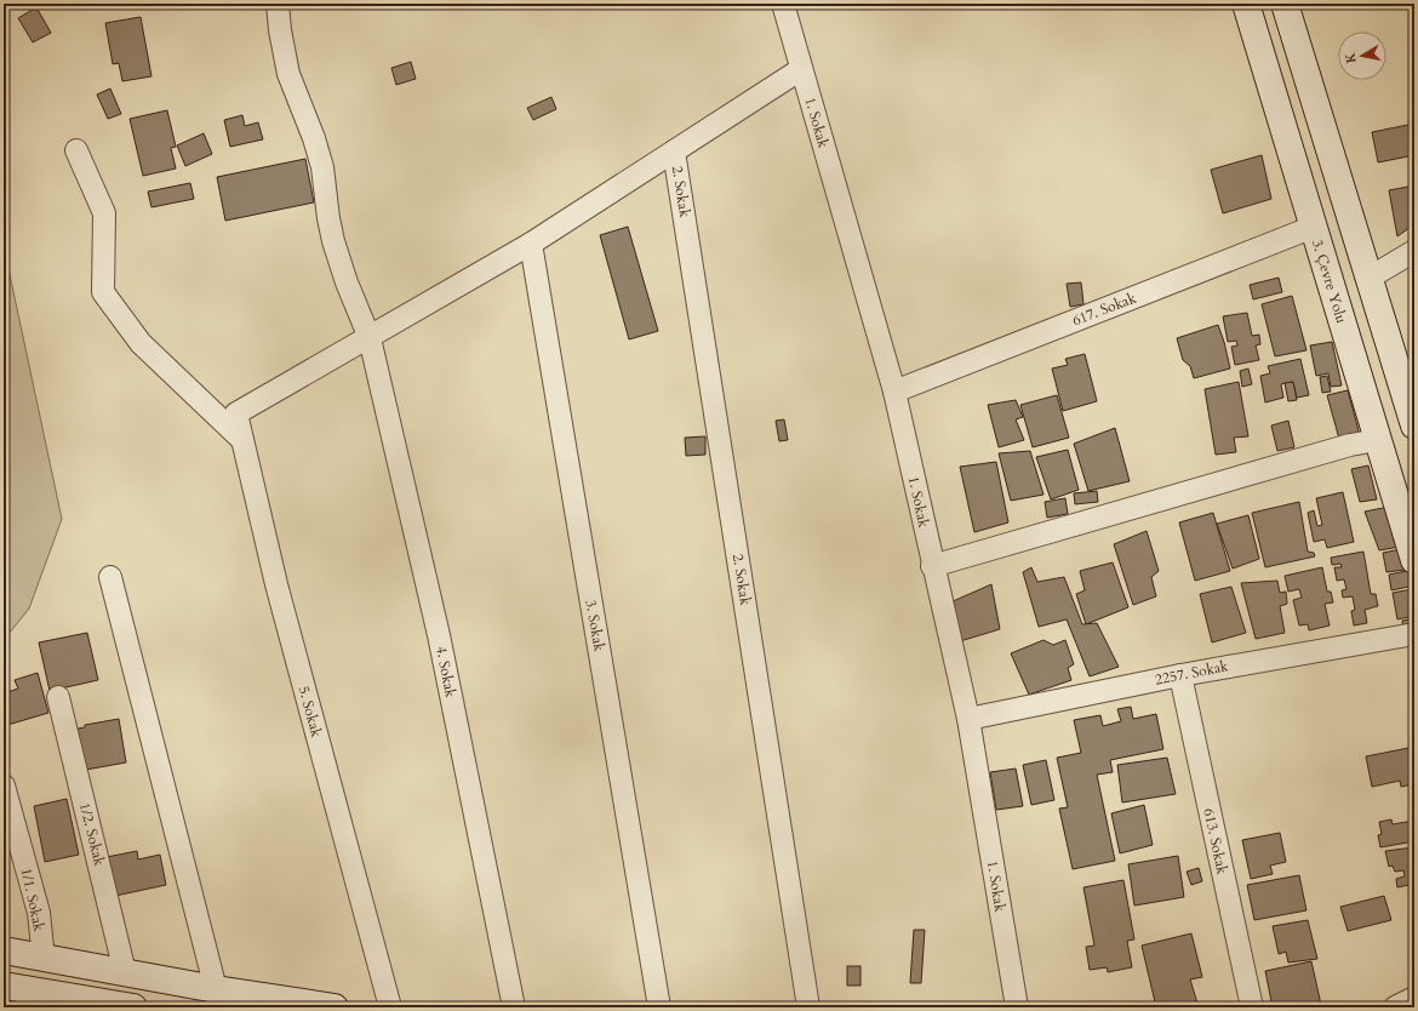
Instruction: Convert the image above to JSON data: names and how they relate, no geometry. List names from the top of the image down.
{
  "streets": {
    "main road": ["3. Çevre Yolu"],
    "street": [
      "1. Sokak",
      "2. Sokak",
      "617. Sokak",
      "3. Sokak",
      "4. Sokak",
      "2257. Sokak",
      "5. Sokak",
      "1/2. Sokak",
      "613. Sokak",
      "1/1. Sokak"
    ]
  },
  "crossings": [
    ["1. Sokak", "617. Sokak"],
    ["1. Sokak", "2257. Sokak"],
    ["3. Çevre Yolu", "617. Sokak"],
    ["4. Sokak", "5. Sokak"],
    ["2257. Sokak", "613. Sokak"]
  ],
  "north": "left"
}
